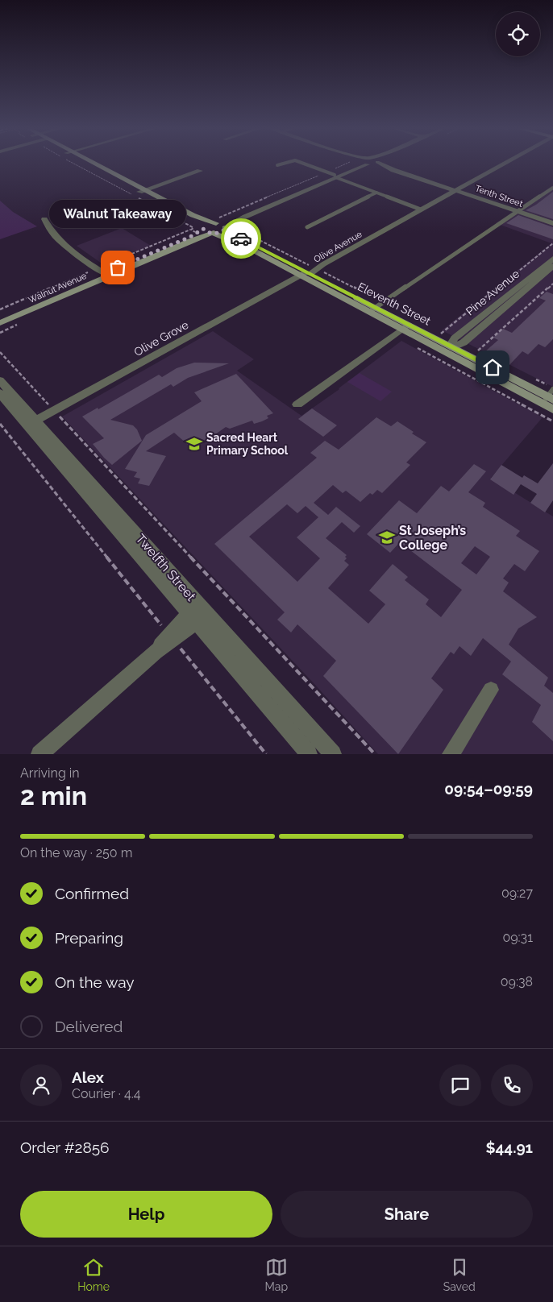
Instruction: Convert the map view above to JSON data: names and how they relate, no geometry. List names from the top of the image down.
{
  "streets": {
    "main road": ["Walnut Avenue", "Eleventh Street"],
    "street": [
      "Tenth Street",
      "Olive Avenue",
      "Pine Avenue",
      "Olive Grove",
      "Twelfth Street"
    ]
  },
  "crossings": [
    ["Tenth Street", "Olive Avenue"],
    ["Olive Avenue", "Eleventh Street"],
    ["Olive Avenue", "Olive Grove"],
    ["Walnut Avenue", "Eleventh Street"],
    ["Pine Avenue", "Eleventh Street"],
    ["Eleventh Street", "Olive Grove"],
    ["Olive Grove", "Twelfth Street"]
  ],
  "places": {
    "other": ["Walnut Takeaway"],
    "school or university": ["Sacred Heart Primary School", "St Joseph’s College"]
  },
  "page": {
    "bubble": "Walnut Takeaway",
    "heading": ["2 min", "Arriving in", "09:54–09:59"],
    "panel": [
      "Alex",
      "Courier · 4.4",
      "Order #2856",
      "$44.91"
    ],
    "bar": "On the way · 250 m",
    "list": [
      ["Confirmed", "09:27"],
      ["Preparing", "09:31"],
      ["On the way", "09:38"],
      "Delivered"
    ],
    "buttons": ["Help", "Share"],
    "tabs": ["Home", "Map", "Saved"]
  }
}
